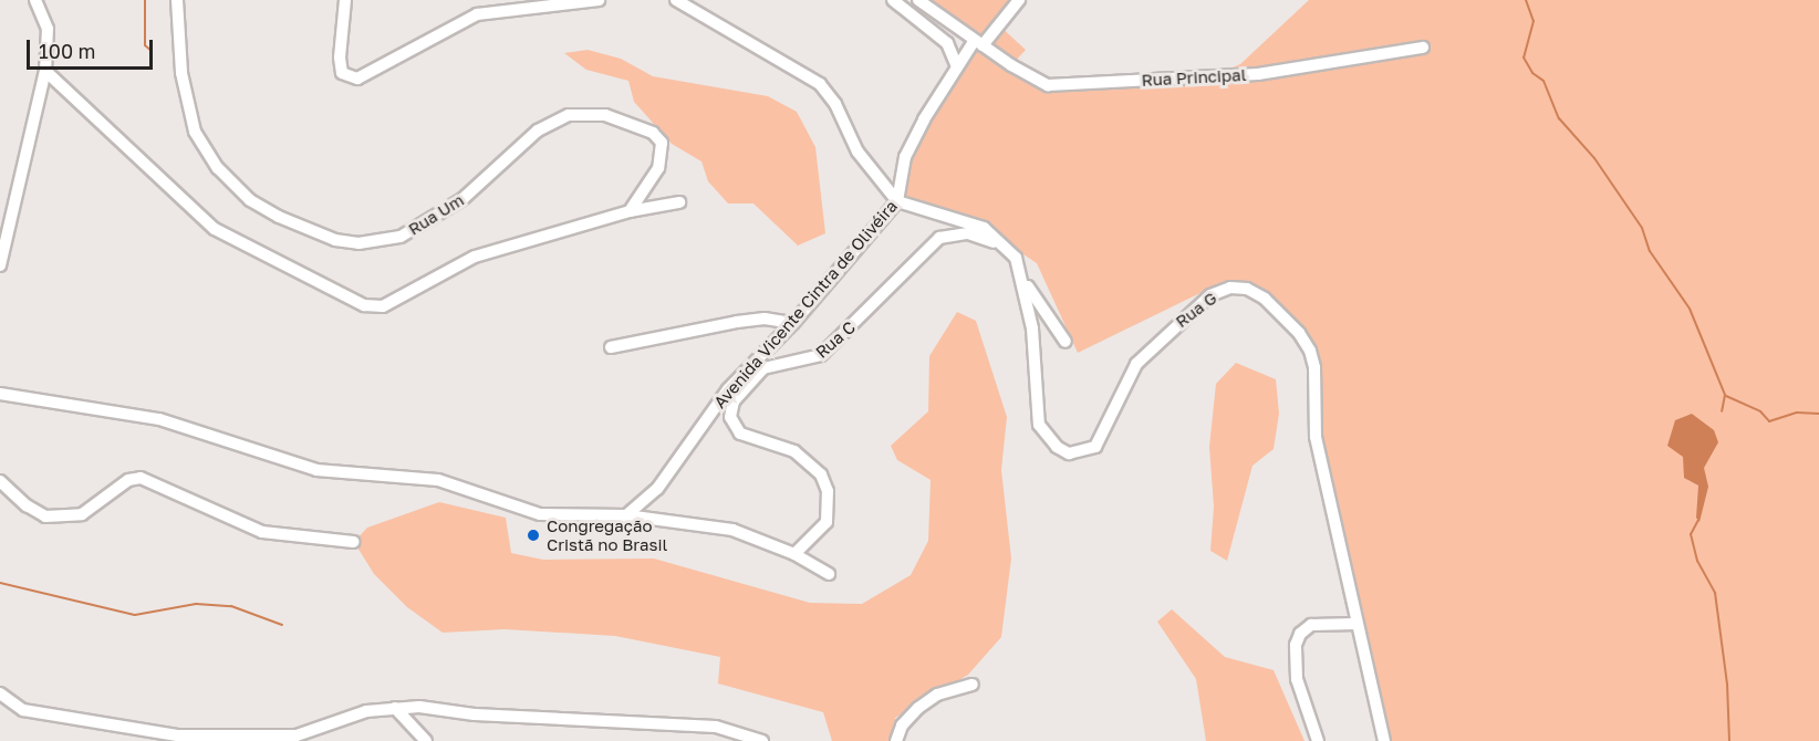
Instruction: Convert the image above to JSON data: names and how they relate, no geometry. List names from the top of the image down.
{
  "streets": {
    "street": [
      "Rua Principal",
      "Rua Um",
      "Avenida Vicente Cintra de Olivéira",
      "Rua G",
      "Rua C"
    ]
  },
  "crossings": [
    ["Rua Principal", "Avenida Vicente Cintra de Olivéira"],
    ["Avenida Vicente Cintra de Olivéira", "Rua G"],
    ["Rua G", "Rua C"]
  ],
  "places": ["Congregação Cristã no Brasil"],
  "scale_bar": "100 m"
}
